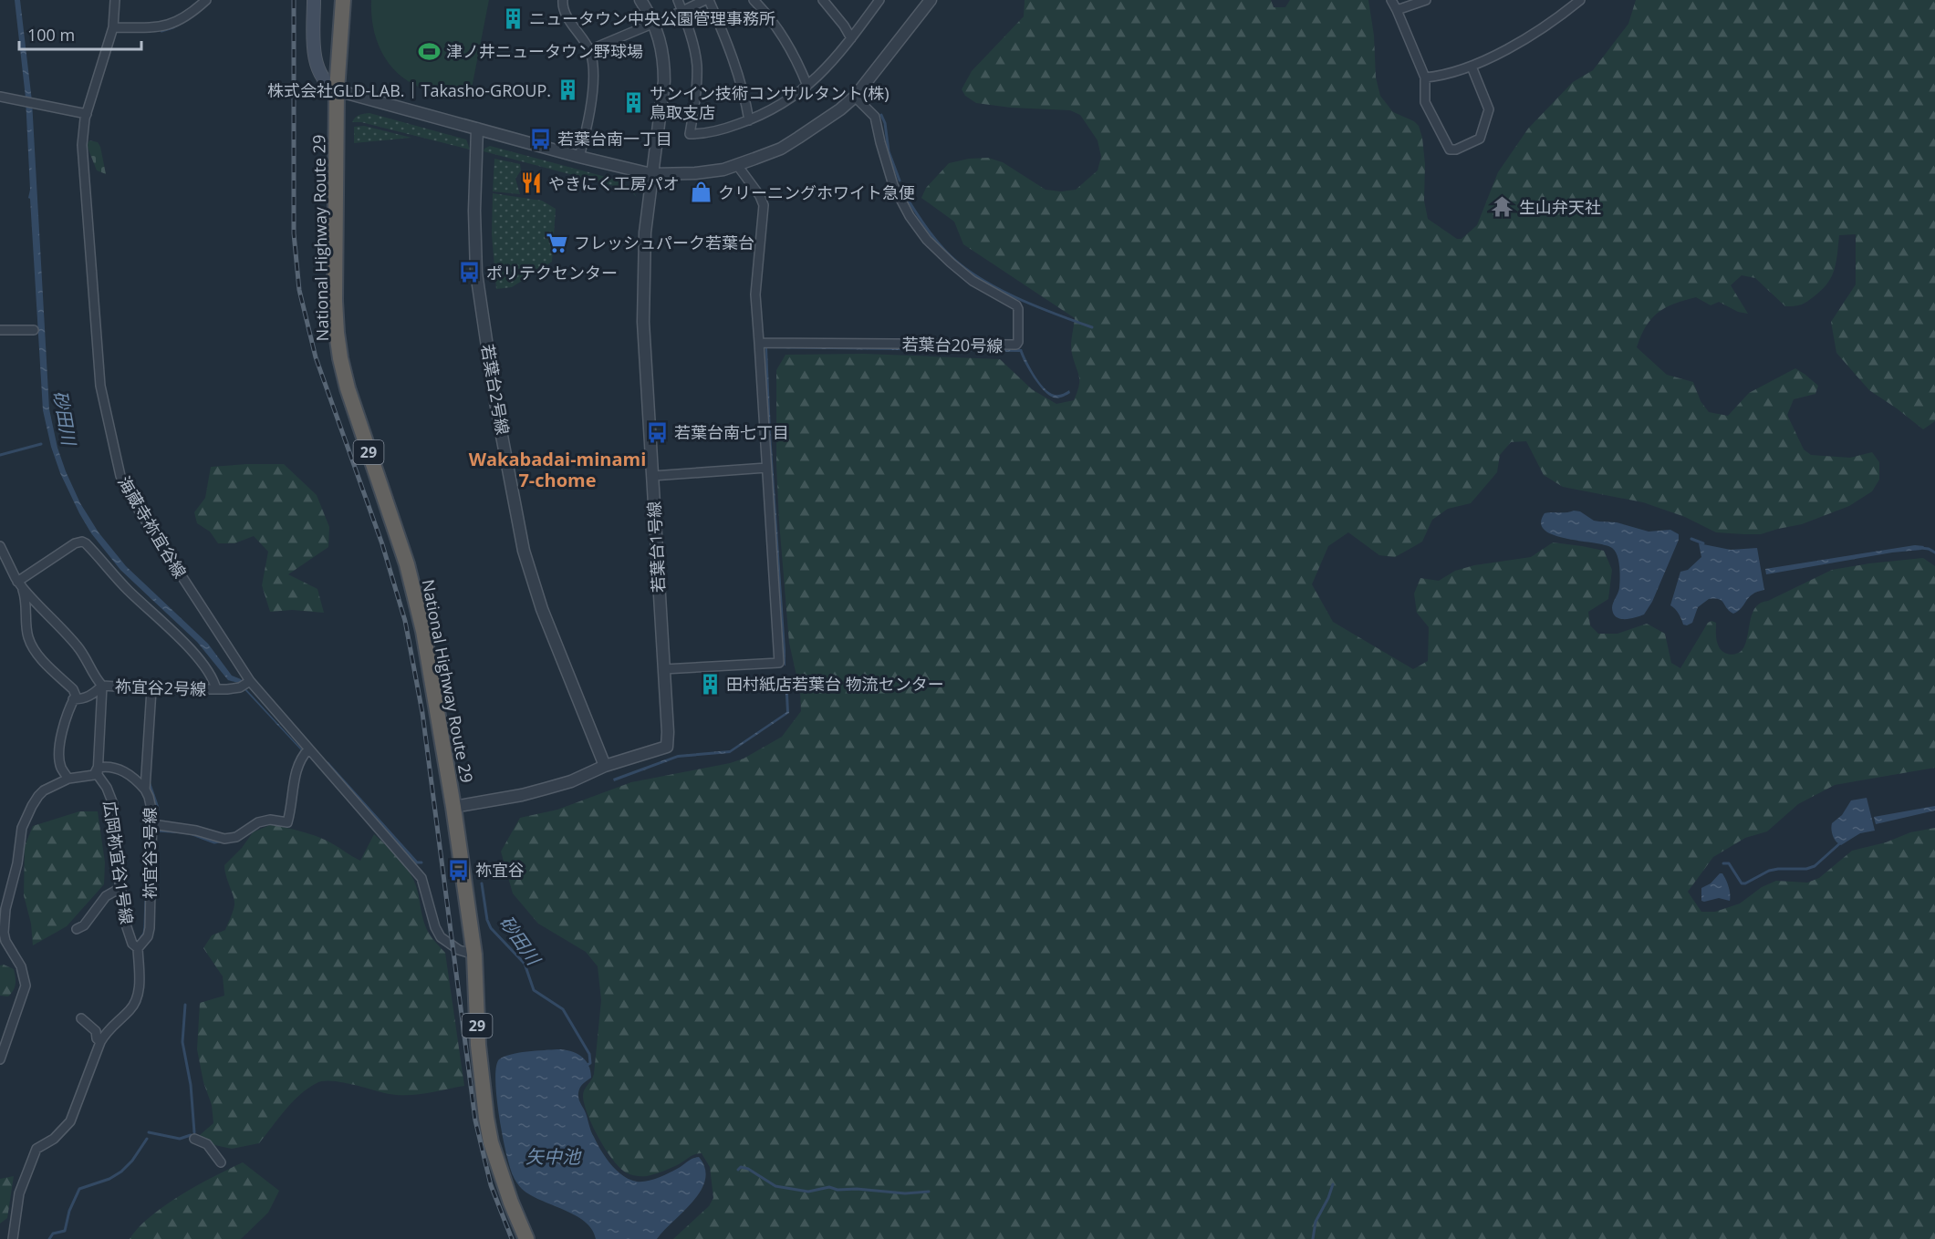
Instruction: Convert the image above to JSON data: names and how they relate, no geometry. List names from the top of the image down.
{
  "streets": {
    "highway": ["National Highway Route 29", "29"],
    "street": [
      "若葉台20号線",
      "若葉台2号線",
      "海蔵寺祢宜谷線",
      "若葉台1号線",
      "祢宜谷2号線",
      "祢宜谷3号線",
      "広岡祢宜谷1号線"
    ]
  },
  "crossings": [
    ["National Highway Route 29", "海蔵寺祢宜谷線"],
    ["National Highway Route 29", "若葉台1号線"],
    ["若葉台2号線", "若葉台1号線"],
    ["海蔵寺祢宜谷線", "祢宜谷2号線"],
    ["祢宜谷2号線", "祢宜谷3号線"],
    ["祢宜谷2号線", "広岡祢宜谷1号線"],
    ["祢宜谷3号線", "広岡祢宜谷1号線"]
  ],
  "districts": ["Wakabadai-minami 7-chome"],
  "water": ["砂田川", "矢中池"],
  "places": {
    "building": [
      "ニュータウン中央公園管理事務所",
      "株式会社GLD-LAB.｜Takasho-GROUP.",
      "サンイン技術コンサルタント(株) 鳥取支店",
      "田村紙店若葉台 物流センター"
    ],
    "sports": ["津ノ井ニュータウン野球場"],
    "bus stop": [
      "若葉台南一丁目",
      "ポリテクセンター",
      "若葉台南七丁目",
      "祢宜谷"
    ],
    "restaurant": ["やきにく工房パオ"],
    "shop": ["クリーニングホワイト急便"],
    "temple": ["生山弁天社"],
    "supermarket": ["フレッシュパーク若葉台"]
  },
  "scale_bar": "100 m"
}
